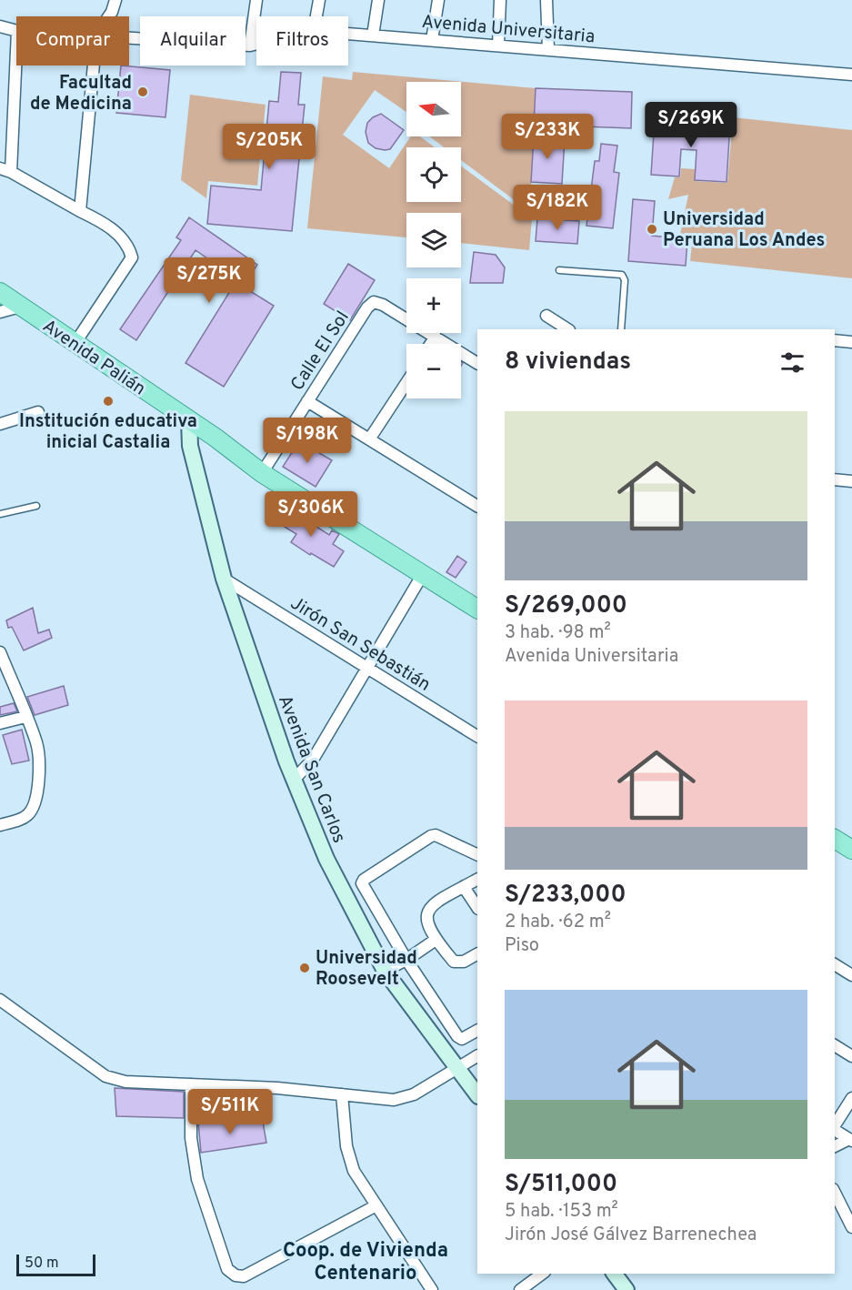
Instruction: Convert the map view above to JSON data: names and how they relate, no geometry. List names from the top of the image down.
{
  "streets": {
    "main road": ["Avenida Palián", "Avenida San Carlos"],
    "street": ["Avenida Universitaria", "Calle El Sol", "Jirón San Sebastián"]
  },
  "crossings": [
    ["Calle El Sol", "Avenida Palián"],
    ["Avenida Palián", "Avenida San Carlos"],
    ["Jirón San Sebastián", "Avenida San Carlos"]
  ],
  "districts": ["Coop. de Vivienda Centenario"],
  "places": [
    "Facultad de Medicina",
    "Universidad Peruana Los Andes",
    "Institución educativa inicial Castalia",
    "Universidad Roosevelt"
  ],
  "scale_bar": "50 m",
  "north": "left",
  "page": {
    "chip": ["Comprar", "Alquilar", "Filtros"],
    "map_buttons": ["+", "−"],
    "price": [
      "S/269K",
      "S/233K",
      "S/205K",
      "S/182K",
      "S/275K",
      "S/198K",
      "S/306K",
      "S/511K"
    ],
    "heading": "8 viviendas",
    "list": [
      {
        "name": "S/269,000",
        "note": "3 hab. · 98 m² · Avenida Universitaria"
      },
      {
        "name": "S/233,000",
        "note": "2 hab. · 62 m² · Piso"
      },
      {
        "name": "S/511,000",
        "note": "5 hab. · 153 m² · Jirón José Gálvez Barrenechea"
      }
    ],
    "scale": "50 m"
  }
}
